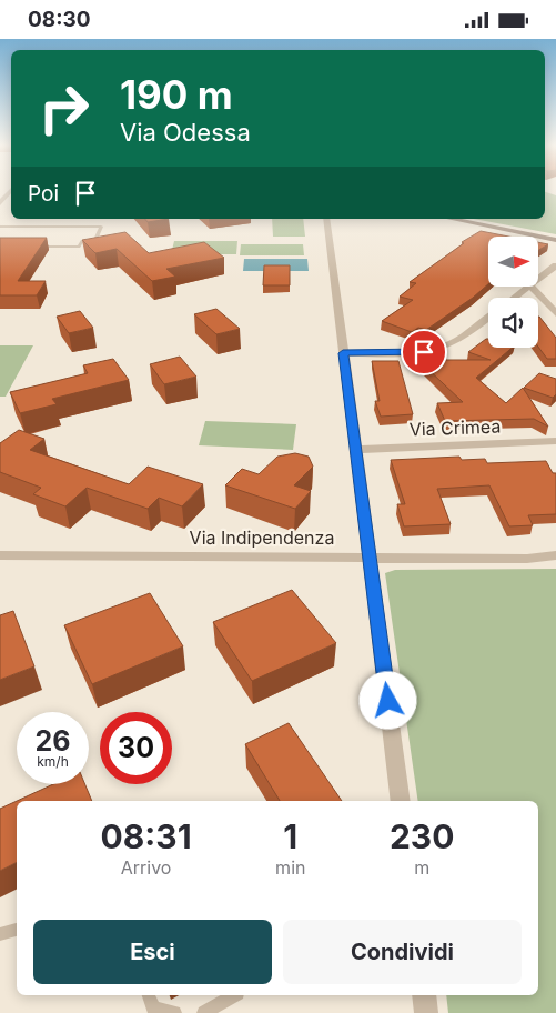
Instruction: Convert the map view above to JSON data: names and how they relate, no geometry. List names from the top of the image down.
{
  "streets": {
    "street": ["Via Crimea", "Via Indipendenza"]
  },
  "north": "right",
  "page": {
    "status": "08:30",
    "turn": ["190 m", "Via Odessa"],
    "then": "Poi",
    "speed": "26 km/h",
    "limit": "30",
    "eta": [
      "08:31",
      "Arrivo",
      "1",
      "min",
      "230",
      "m"
    ],
    "buttons": ["Esci", "Condividi"]
  }
}
